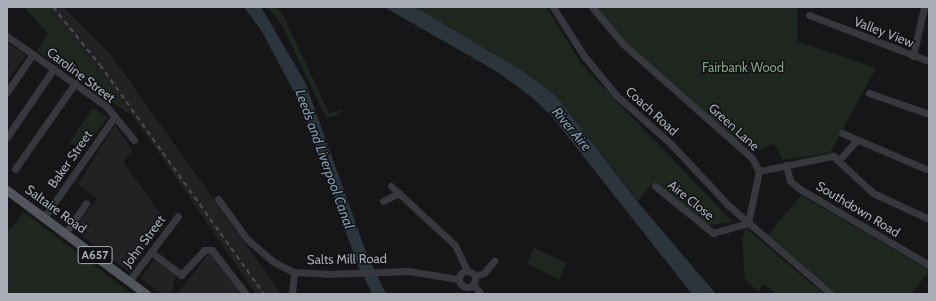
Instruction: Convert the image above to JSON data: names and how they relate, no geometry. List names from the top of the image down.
{
  "streets": {
    "main road": ["Saltaire Road", "A657"],
    "street": [
      "Valley View",
      "Caroline Street",
      "Coach Road",
      "Green Lane",
      "Baker Street",
      "Aire Close",
      "Southdown Road",
      "John Street",
      "Salts Mill Road"
    ]
  },
  "crossings": [
    ["Caroline Street", "Baker Street"],
    ["Coach Road", "Green Lane"],
    ["Coach Road", "Aire Close"],
    ["Green Lane", "Aire Close"],
    ["Baker Street", "Saltaire Road"],
    ["Saltaire Road", "John Street"]
  ],
  "water": ["River Aire", "Leeds and Liverpool Canal"],
  "parks": ["Fairbank Wood"]
}
